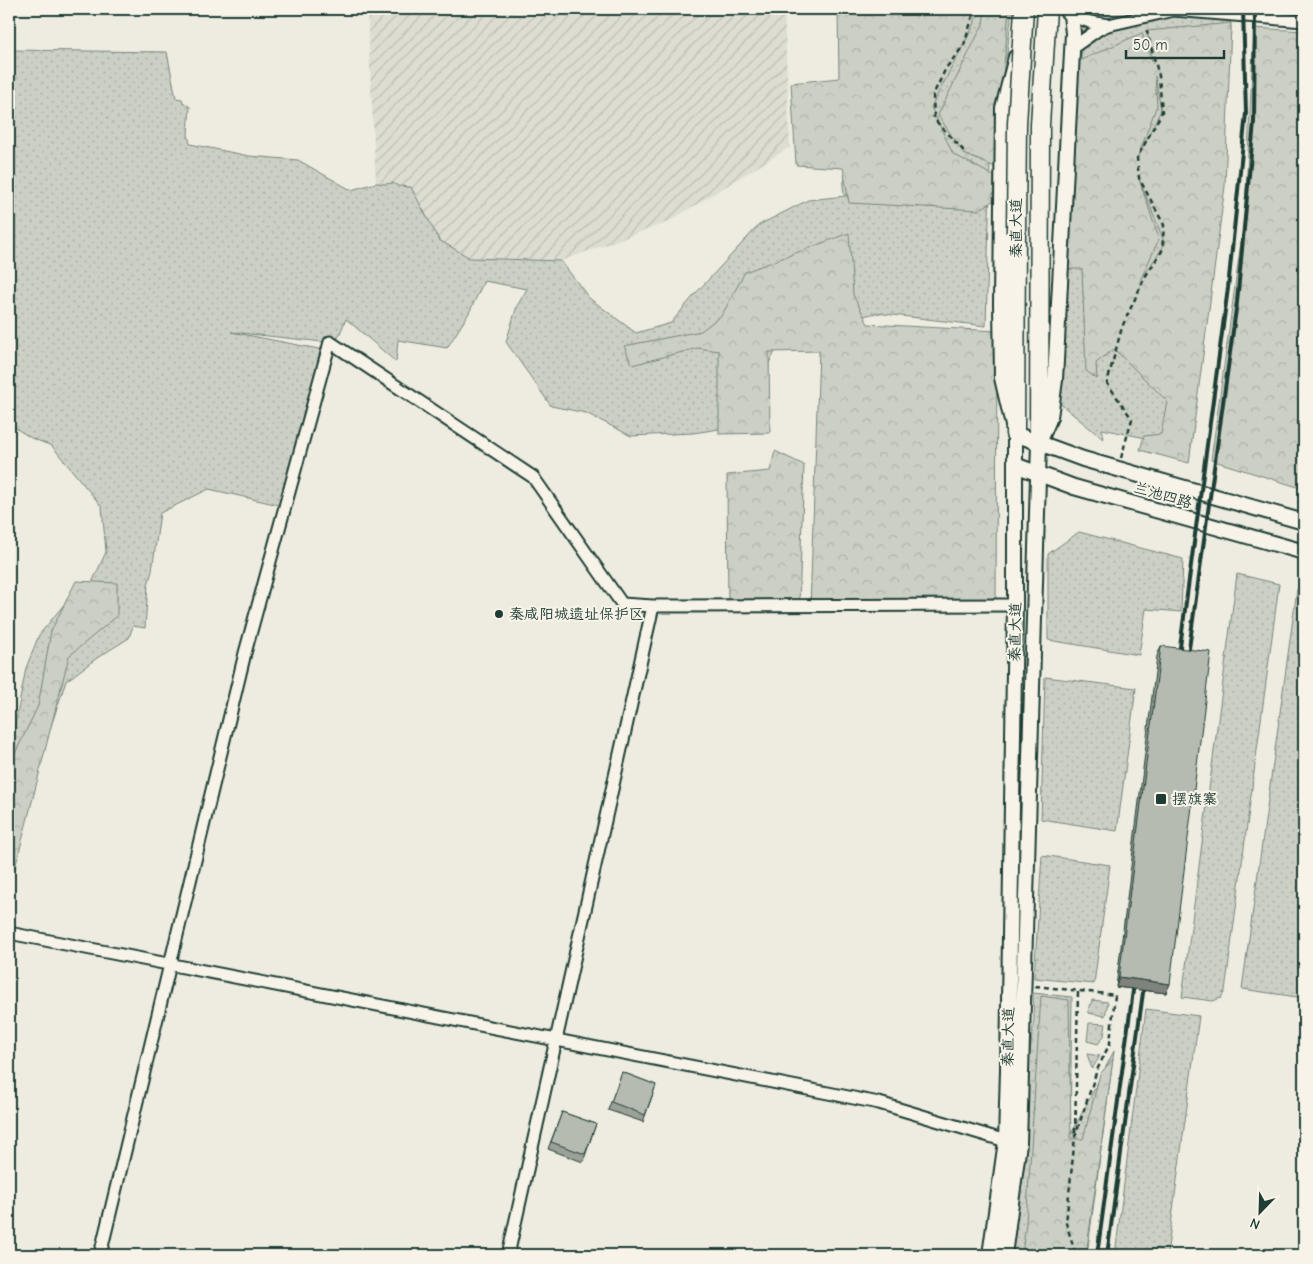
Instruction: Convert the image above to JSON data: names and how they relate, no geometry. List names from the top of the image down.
{
  "streets": {
    "main road": ["秦直大道"],
    "street": ["兰池四路"]
  },
  "crossings": [
    ["秦直大道", "兰池四路"]
  ],
  "places": {
    "other": ["秦咸阳城遗址保护区"],
    "transit": ["摆旗寨"]
  },
  "scale_bar": "50 m",
  "north": "bottom left"
}
